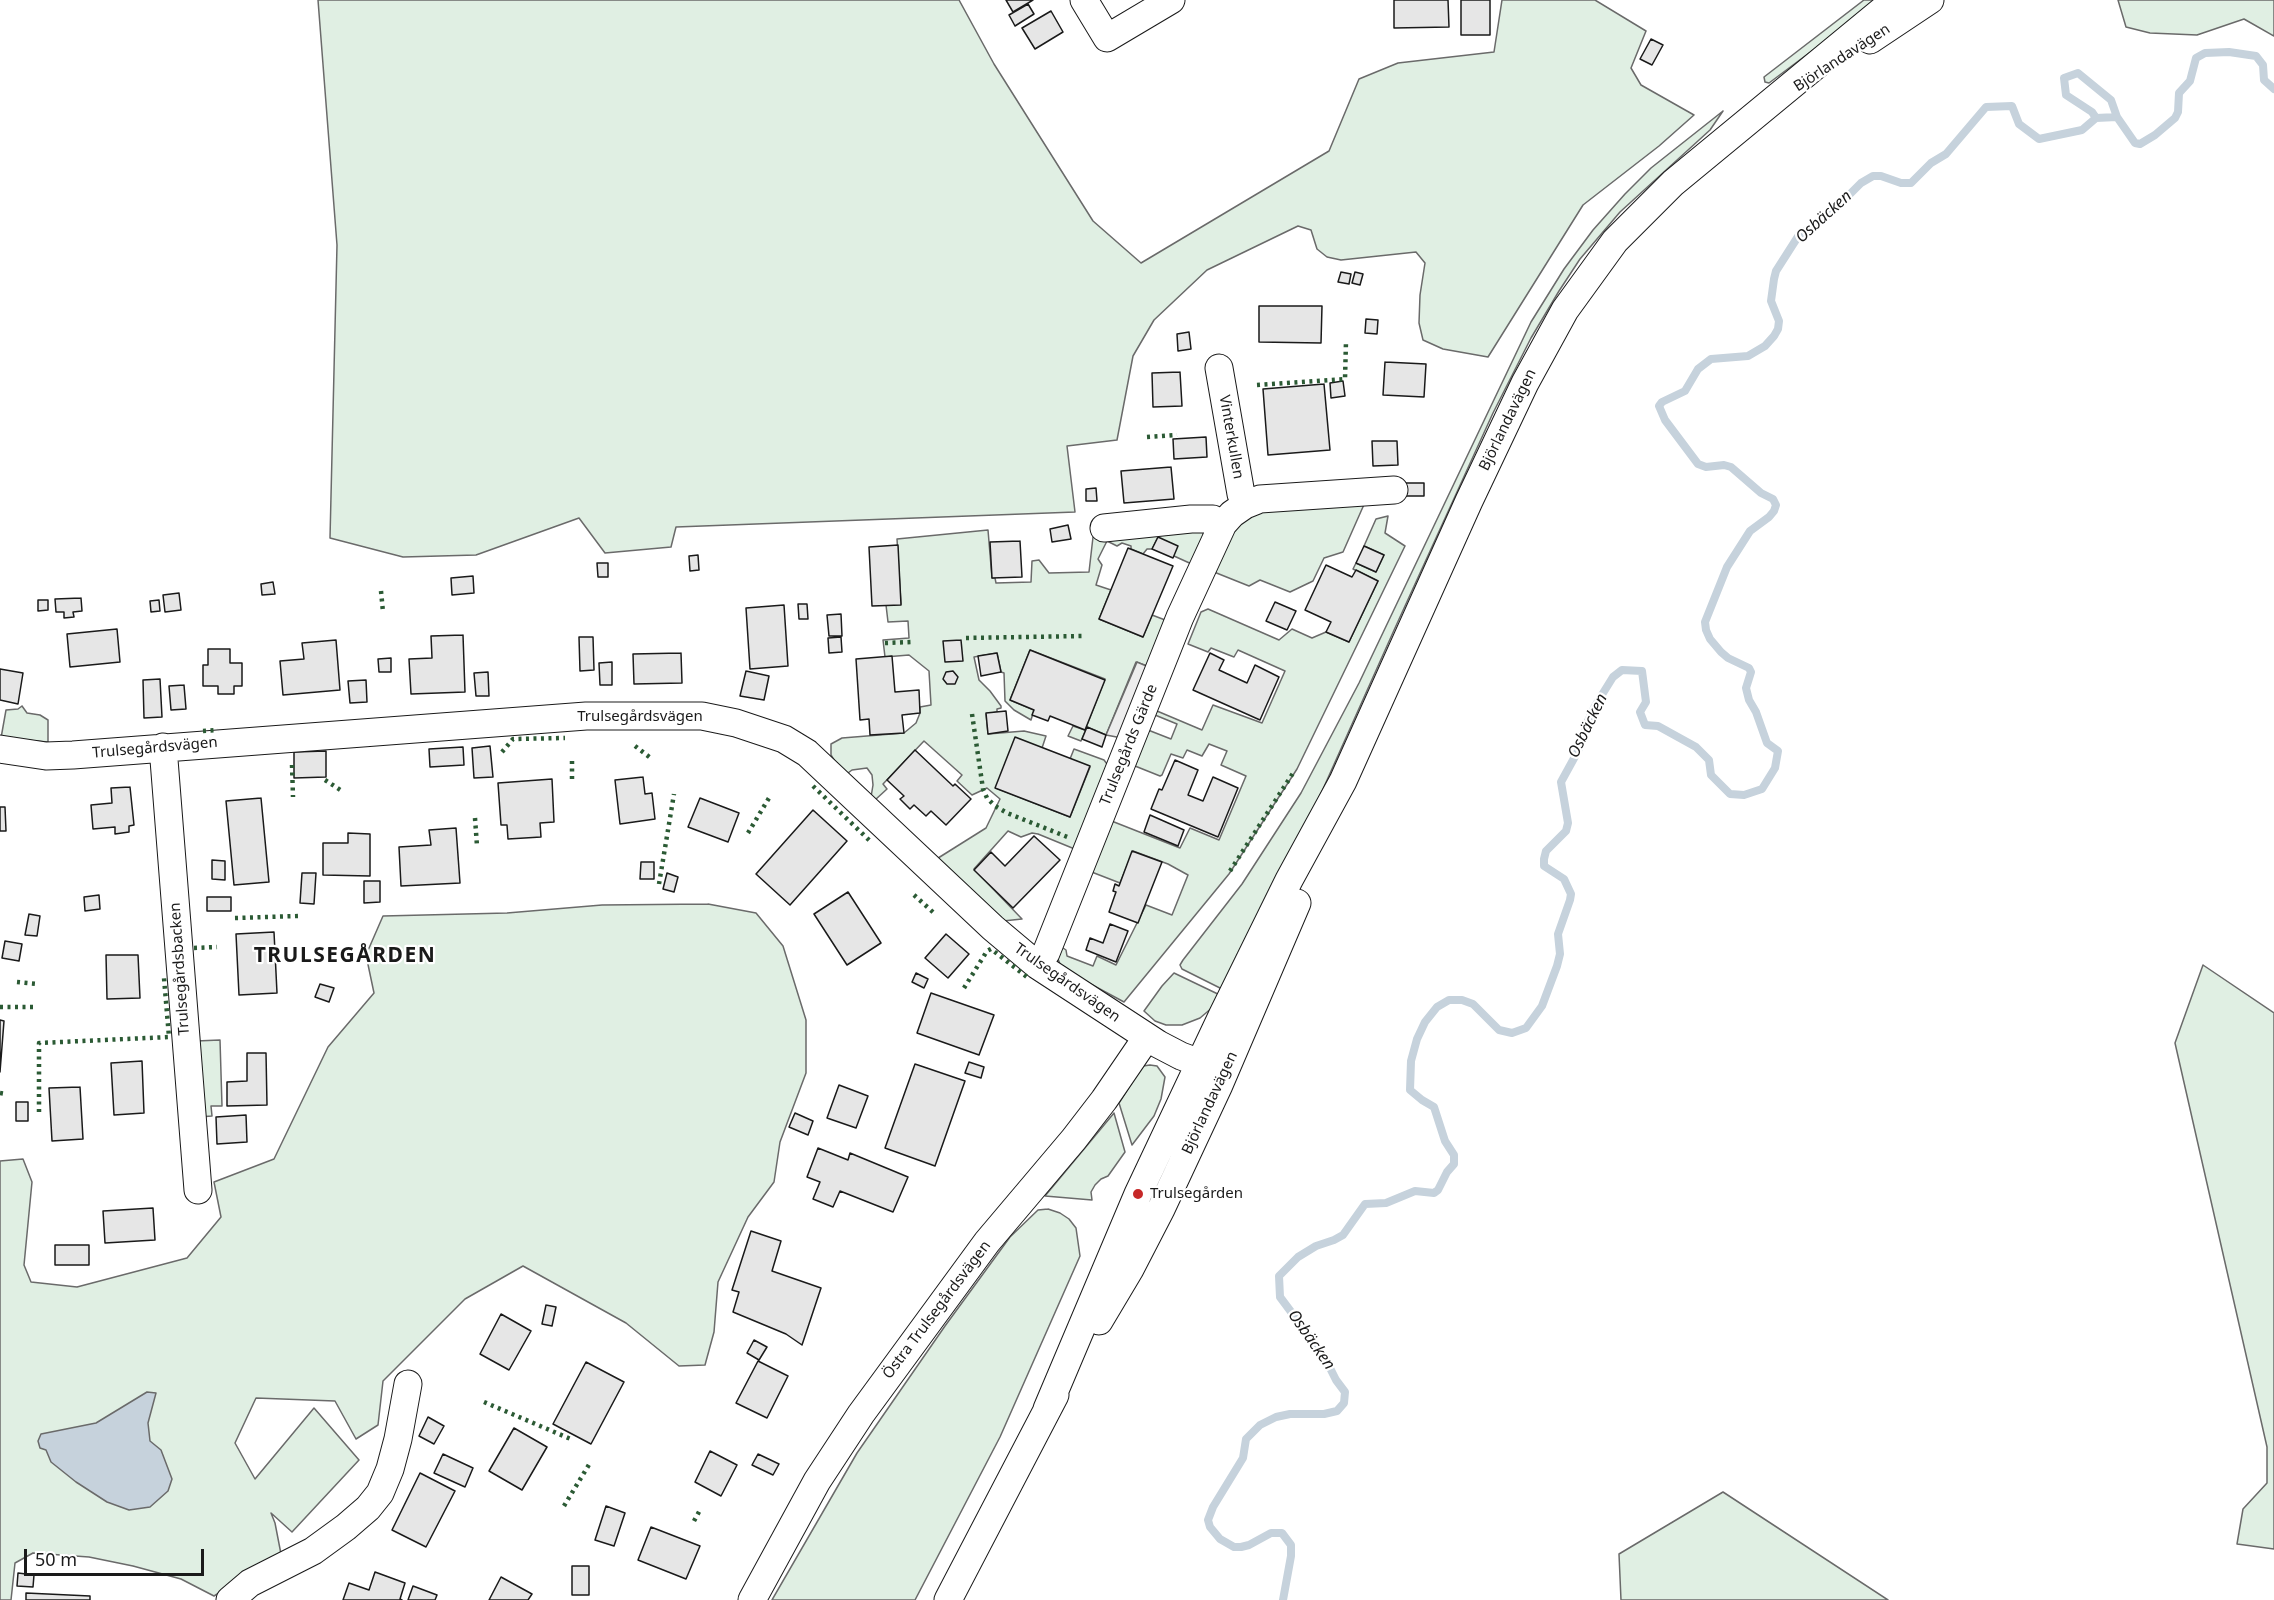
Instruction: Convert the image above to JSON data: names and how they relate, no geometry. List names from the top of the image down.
{
  "streets": {
    "street": [
      "Björlandavägen",
      "Vinterkullen",
      "Trulsegårdsvägen",
      "Trulsegårds Gärde",
      "Trulsegårdsbacken",
      "Östra Trulsegårdsvägen"
    ]
  },
  "crossings": [
    ["Björlandavägen", "Trulsegårdsvägen"],
    ["Vinterkullen", "Trulsegårds Gärde"],
    ["Trulsegårdsvägen", "Trulsegårds Gärde"],
    ["Trulsegårdsvägen", "Trulsegårdsbacken"],
    ["Trulsegårdsvägen", "Östra Trulsegårdsvägen"]
  ],
  "districts": ["TRULSEGÅRDEN"],
  "water": ["Osbäcken"],
  "places": ["Trulsegården"],
  "scale_bar": "50 m"
}
